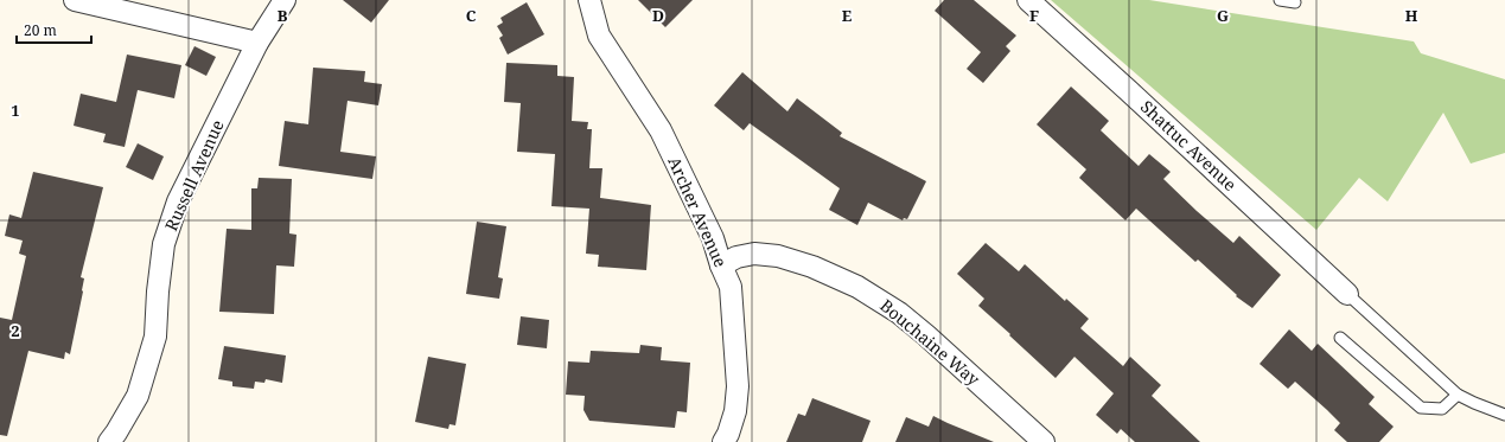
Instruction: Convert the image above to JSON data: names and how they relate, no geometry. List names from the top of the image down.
{
  "streets": {
    "street": [
      "Shattuc Avenue",
      "Russell Avenue",
      "Archer Avenue",
      "Bouchaine Way"
    ]
  },
  "crossings": [
    ["Archer Avenue", "Bouchaine Way"]
  ],
  "scale_bar": "20 m",
  "grid": {
    "columns": [
      "B",
      "C",
      "D",
      "E",
      "F",
      "G",
      "H"
    ],
    "rows": ["1", "2"]
  }
}
